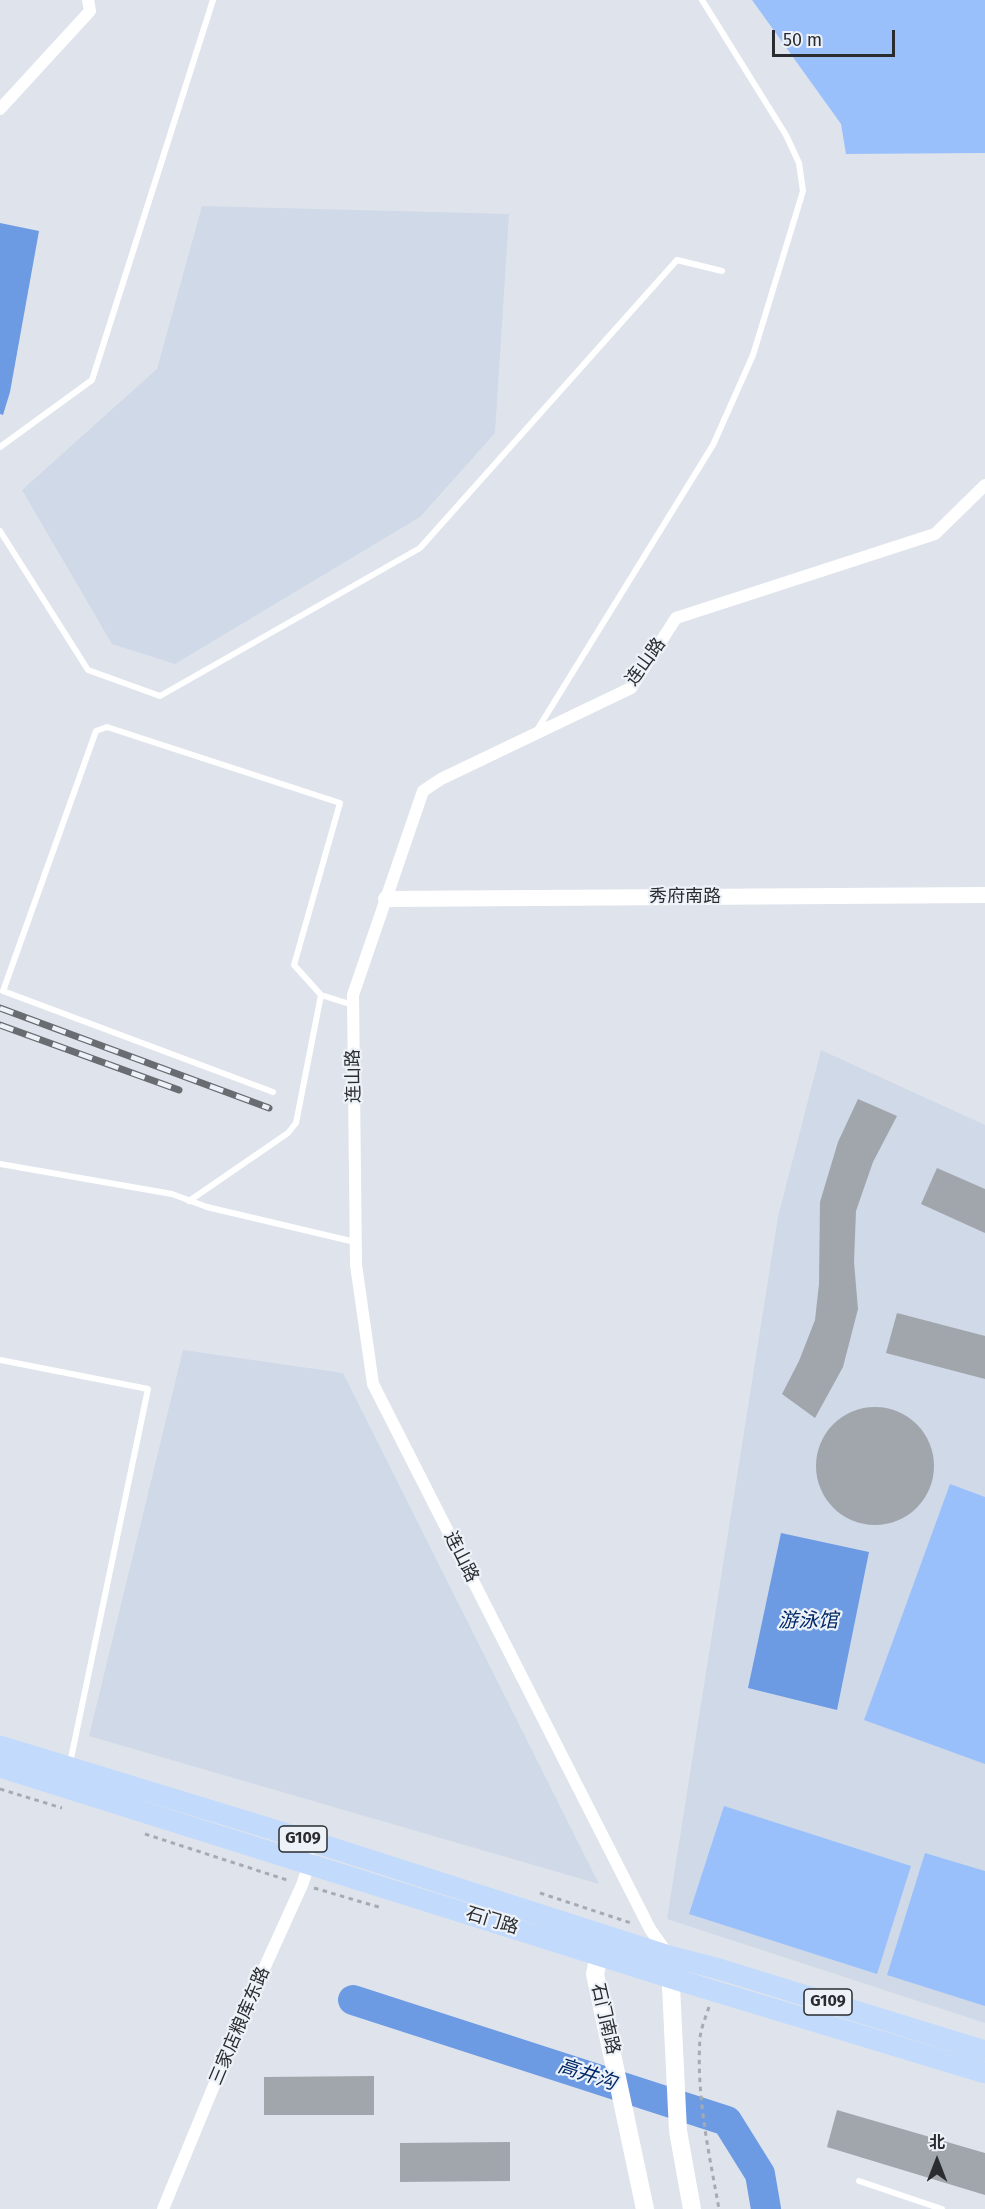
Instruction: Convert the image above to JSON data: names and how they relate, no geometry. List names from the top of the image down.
{
  "streets": {
    "highway": ["G109", "石门路"],
    "main road": ["石门南路"],
    "street": ["连山路", "秀府南路", "三家店粮库东路"]
  },
  "crossings": [
    ["连山路", "秀府南路"],
    ["连山路", "石门路"],
    ["石门路", "石门南路"],
    ["石门路", "三家店粮库东路"]
  ],
  "water": ["游泳馆", "高井沟"],
  "scale_bar": "50 m",
  "north": "top"
}
